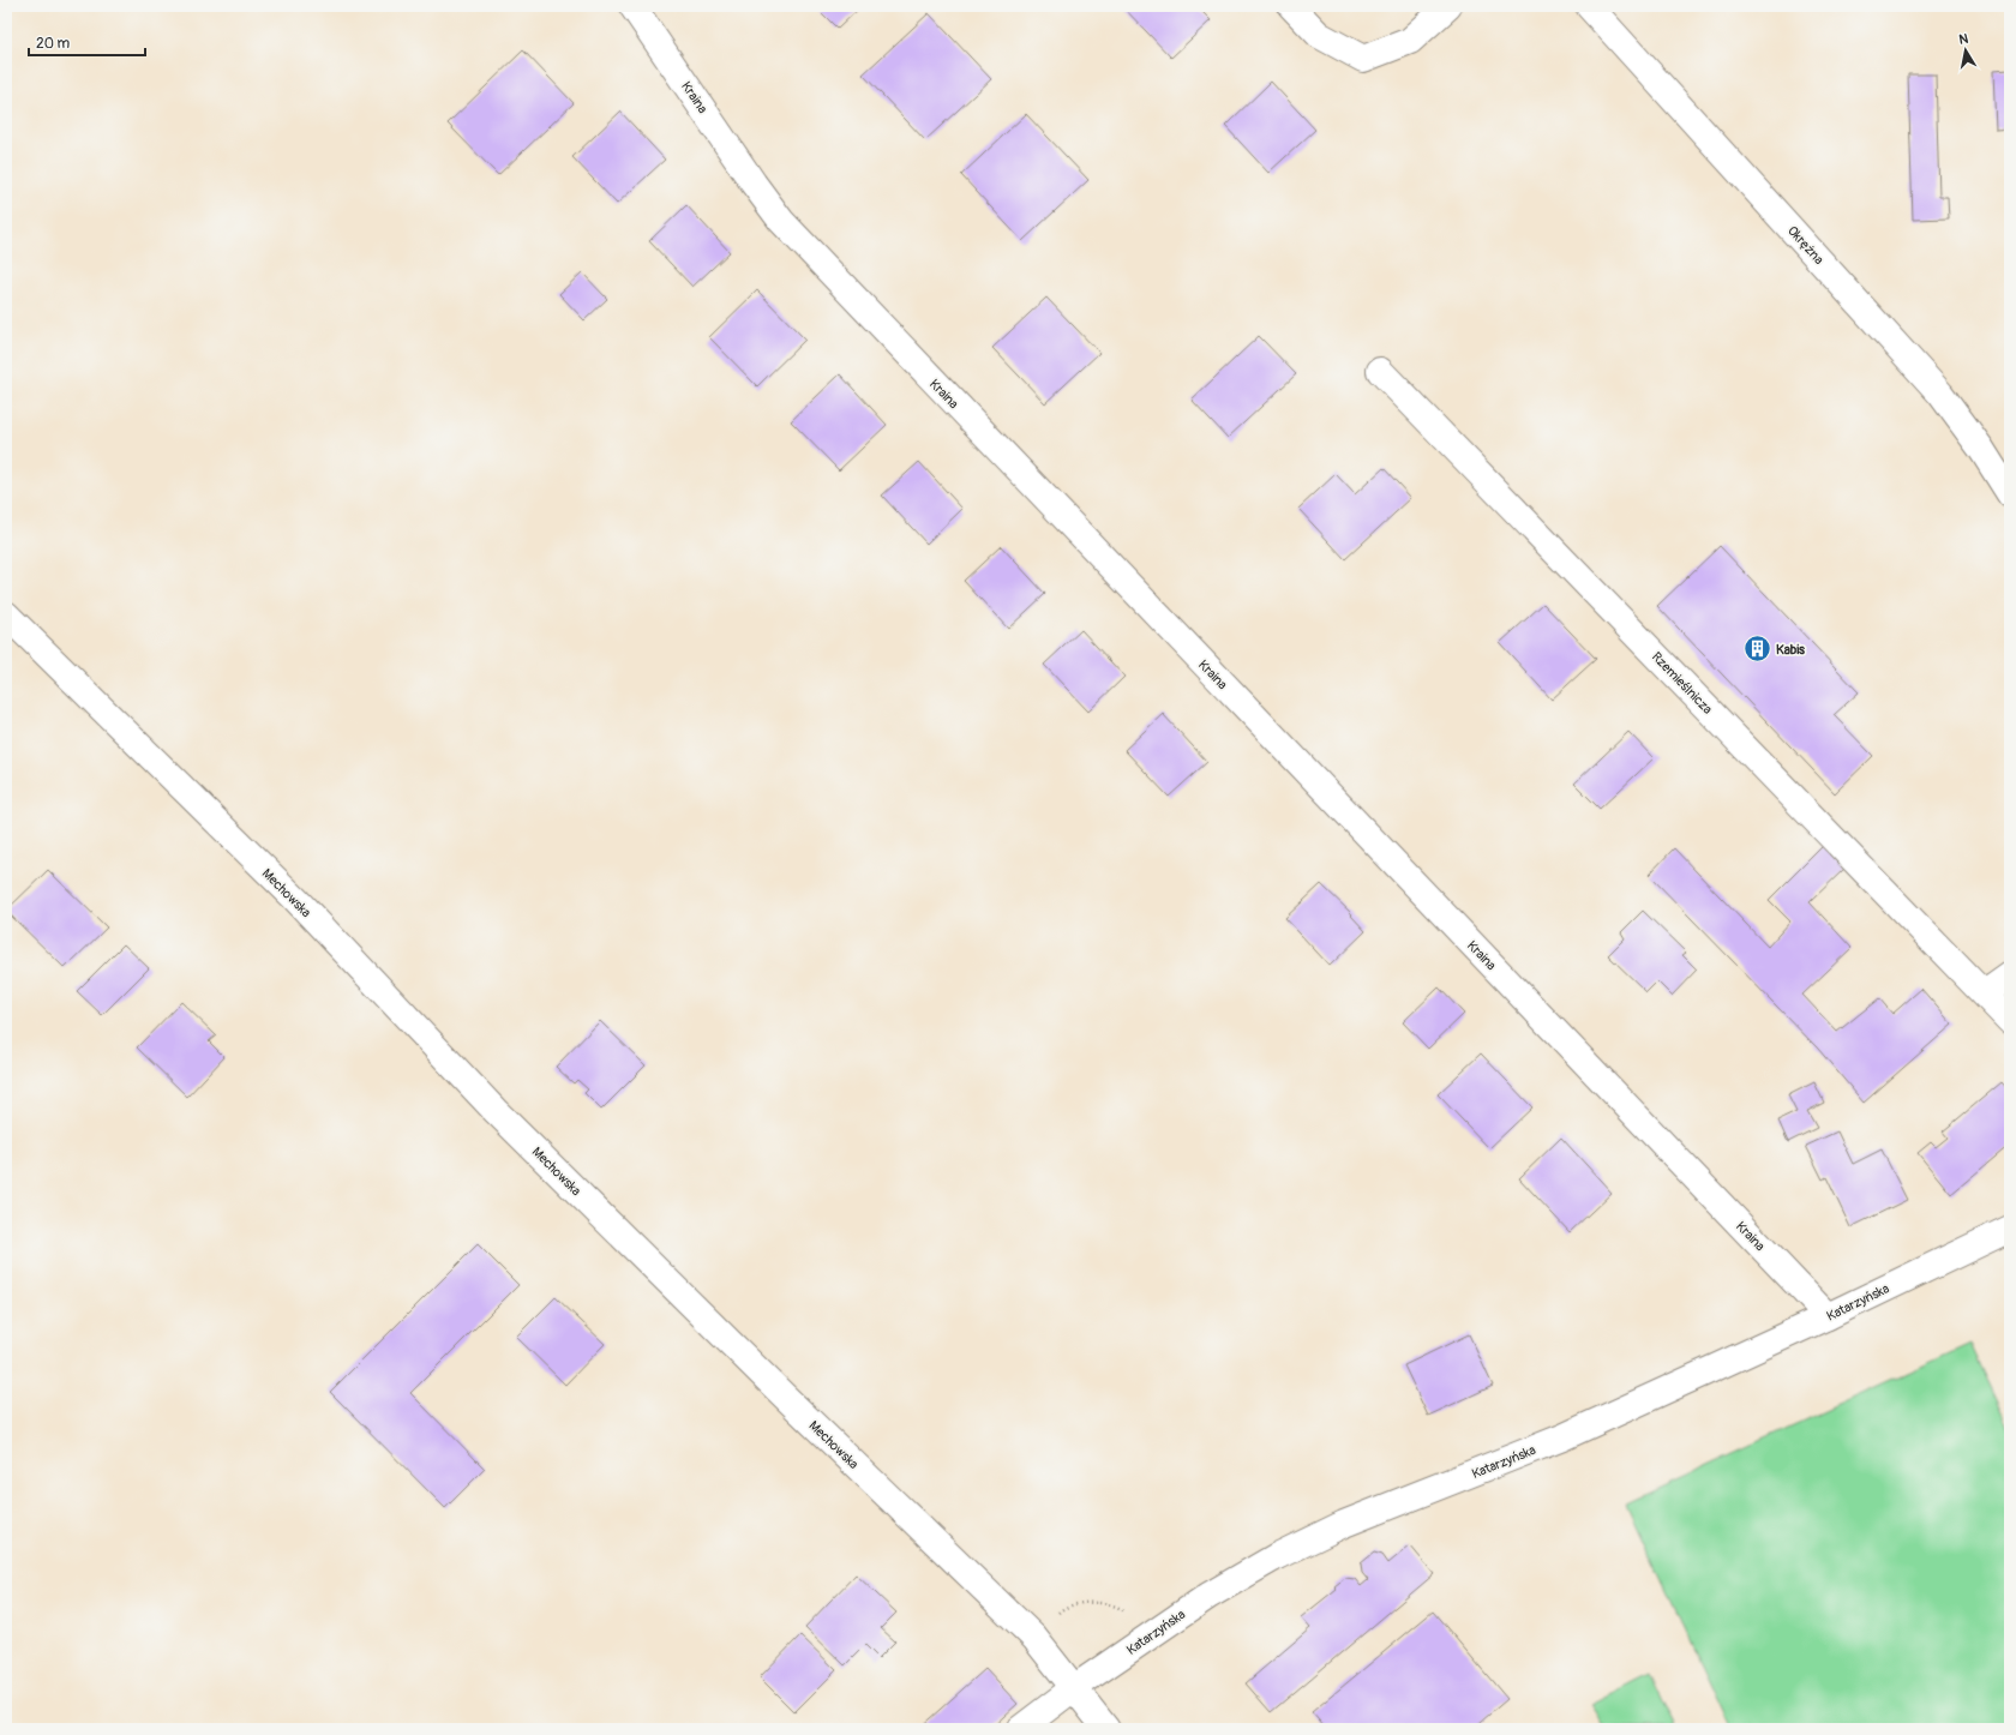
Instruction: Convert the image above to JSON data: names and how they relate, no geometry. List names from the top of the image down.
{
  "streets": {
    "street": [
      "Kraina",
      "Okrężna",
      "Rzemieślnicza",
      "Mechowska",
      "Katarzyńska"
    ]
  },
  "crossings": [
    ["Kraina", "Katarzyńska"],
    ["Mechowska", "Katarzyńska"]
  ],
  "places": {
    "building": ["Kabis"]
  },
  "scale_bar": "20 m",
  "north": "top"
}
